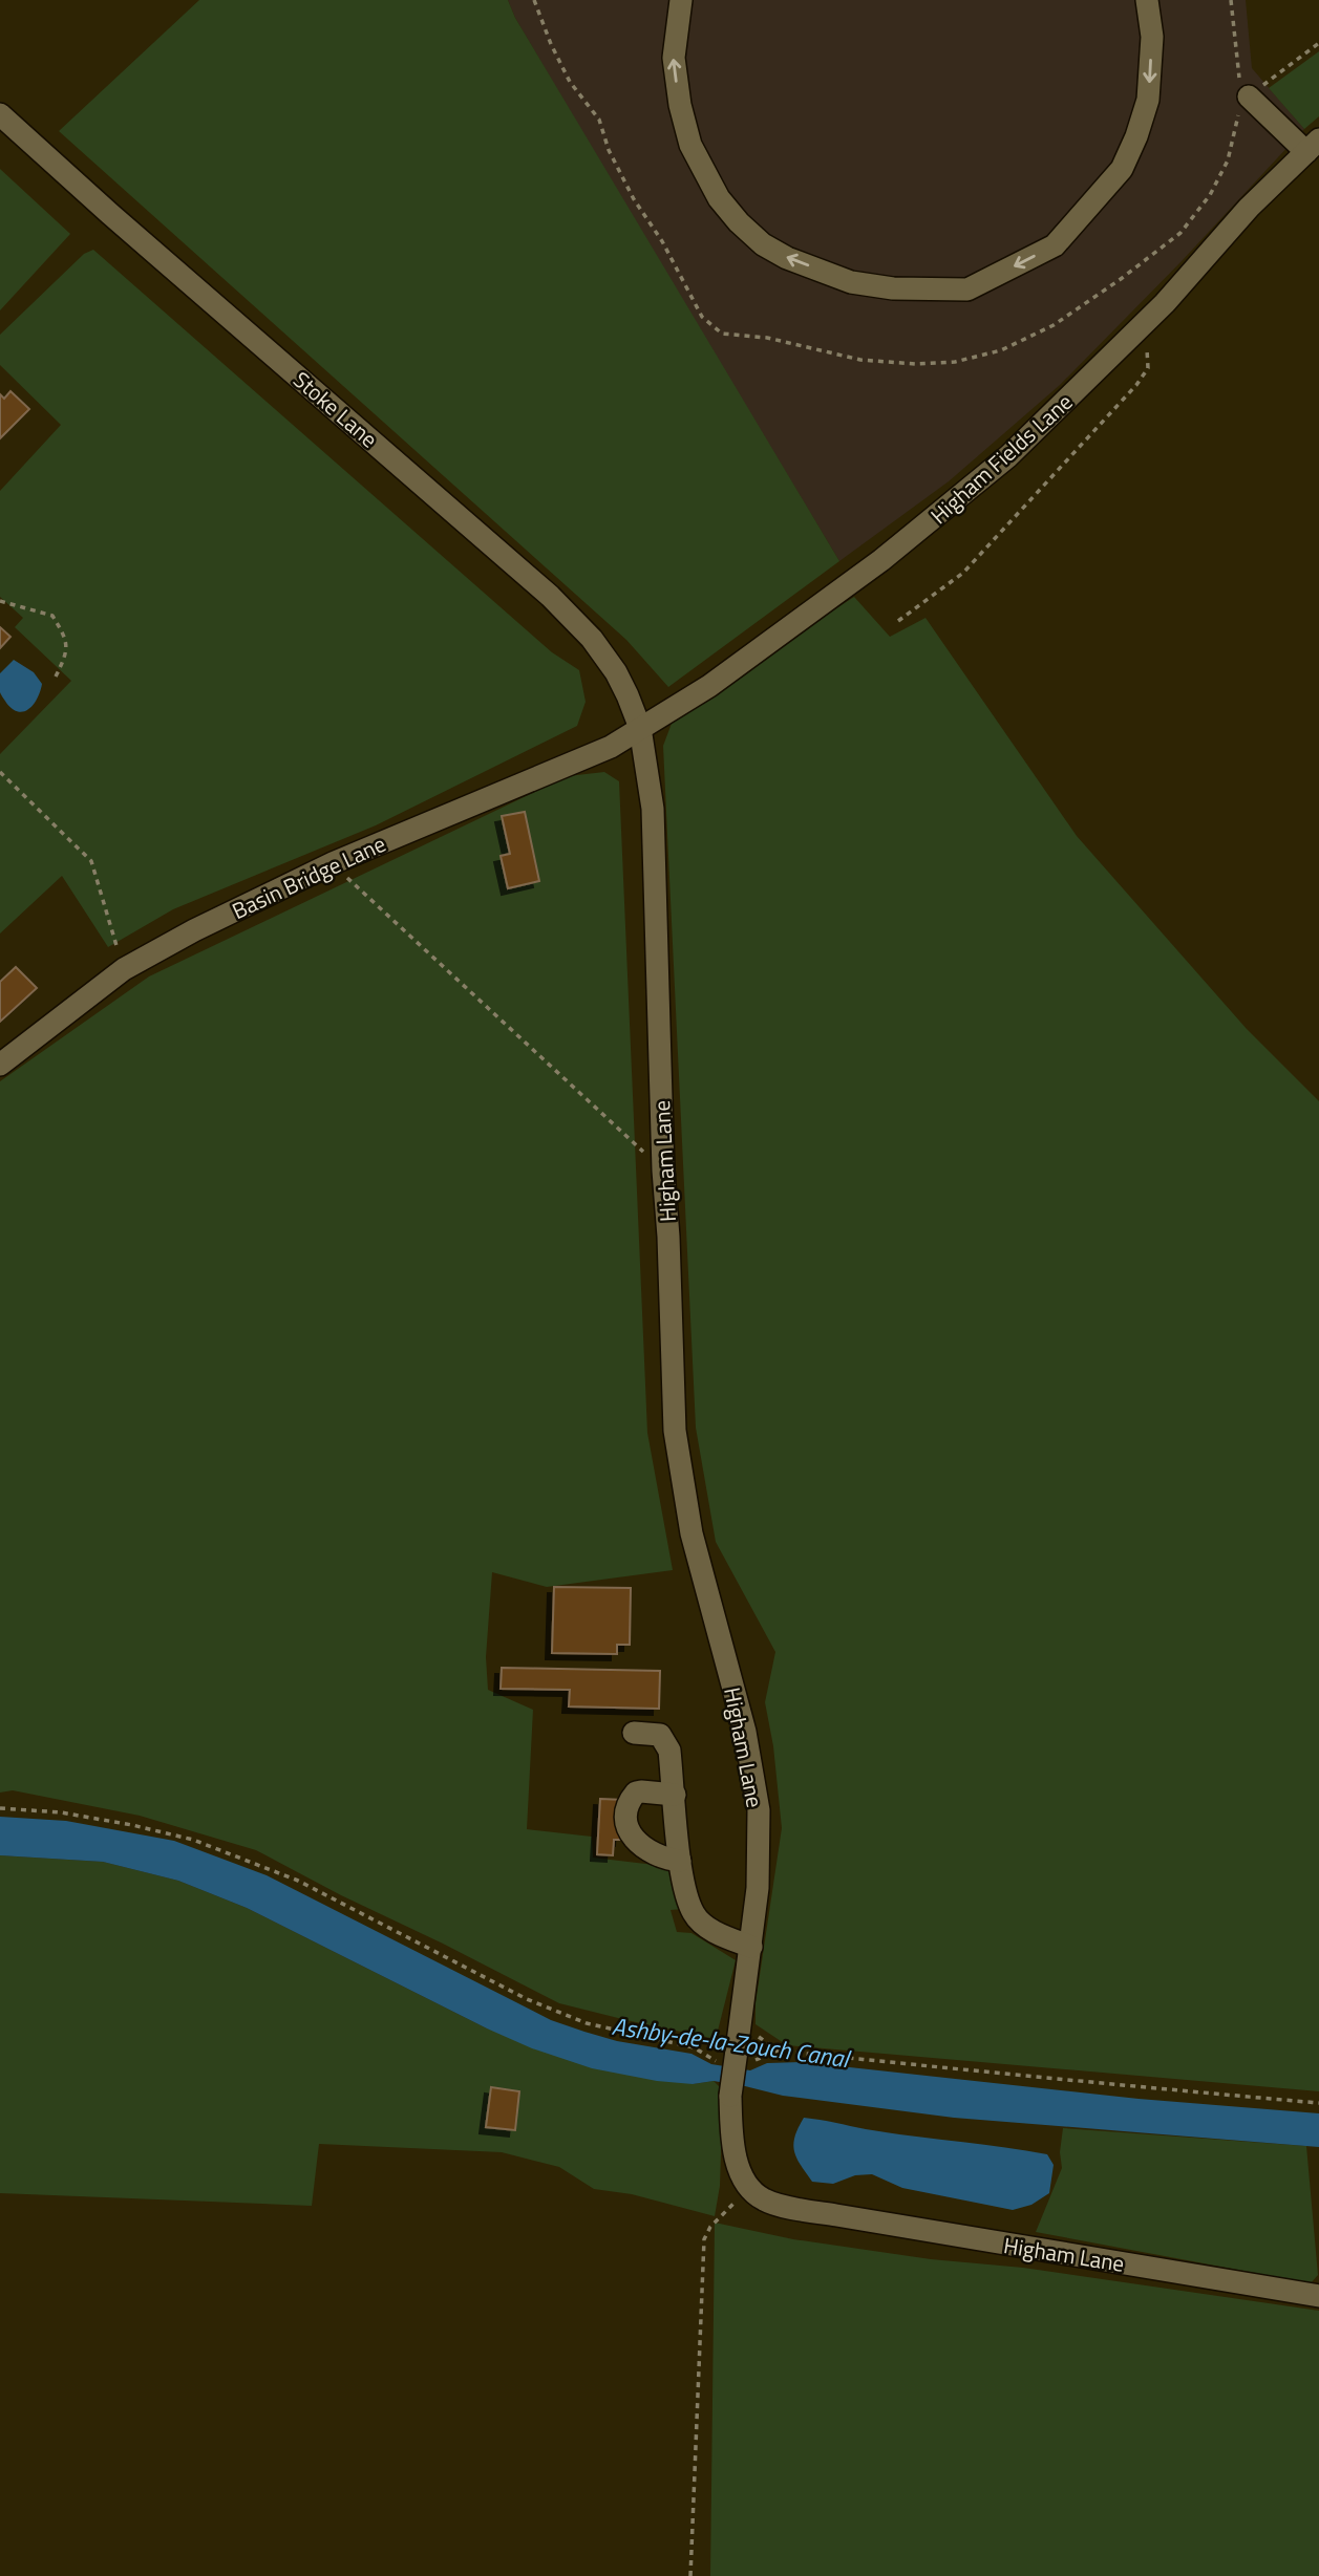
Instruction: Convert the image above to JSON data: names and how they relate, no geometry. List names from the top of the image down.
{
  "streets": {
    "street": [
      "Stoke Lane",
      "Higham Fields Lane",
      "Basin Bridge Lane",
      "Higham Lane"
    ]
  },
  "crossings": [
    ["Stoke Lane", "Higham Fields Lane"],
    ["Stoke Lane", "Basin Bridge Lane"],
    ["Stoke Lane", "Higham Lane"],
    ["Higham Fields Lane", "Basin Bridge Lane"],
    ["Higham Fields Lane", "Higham Lane"],
    ["Basin Bridge Lane", "Higham Lane"]
  ],
  "water": ["Ashby-de-la-Zouch Canal"]
}
